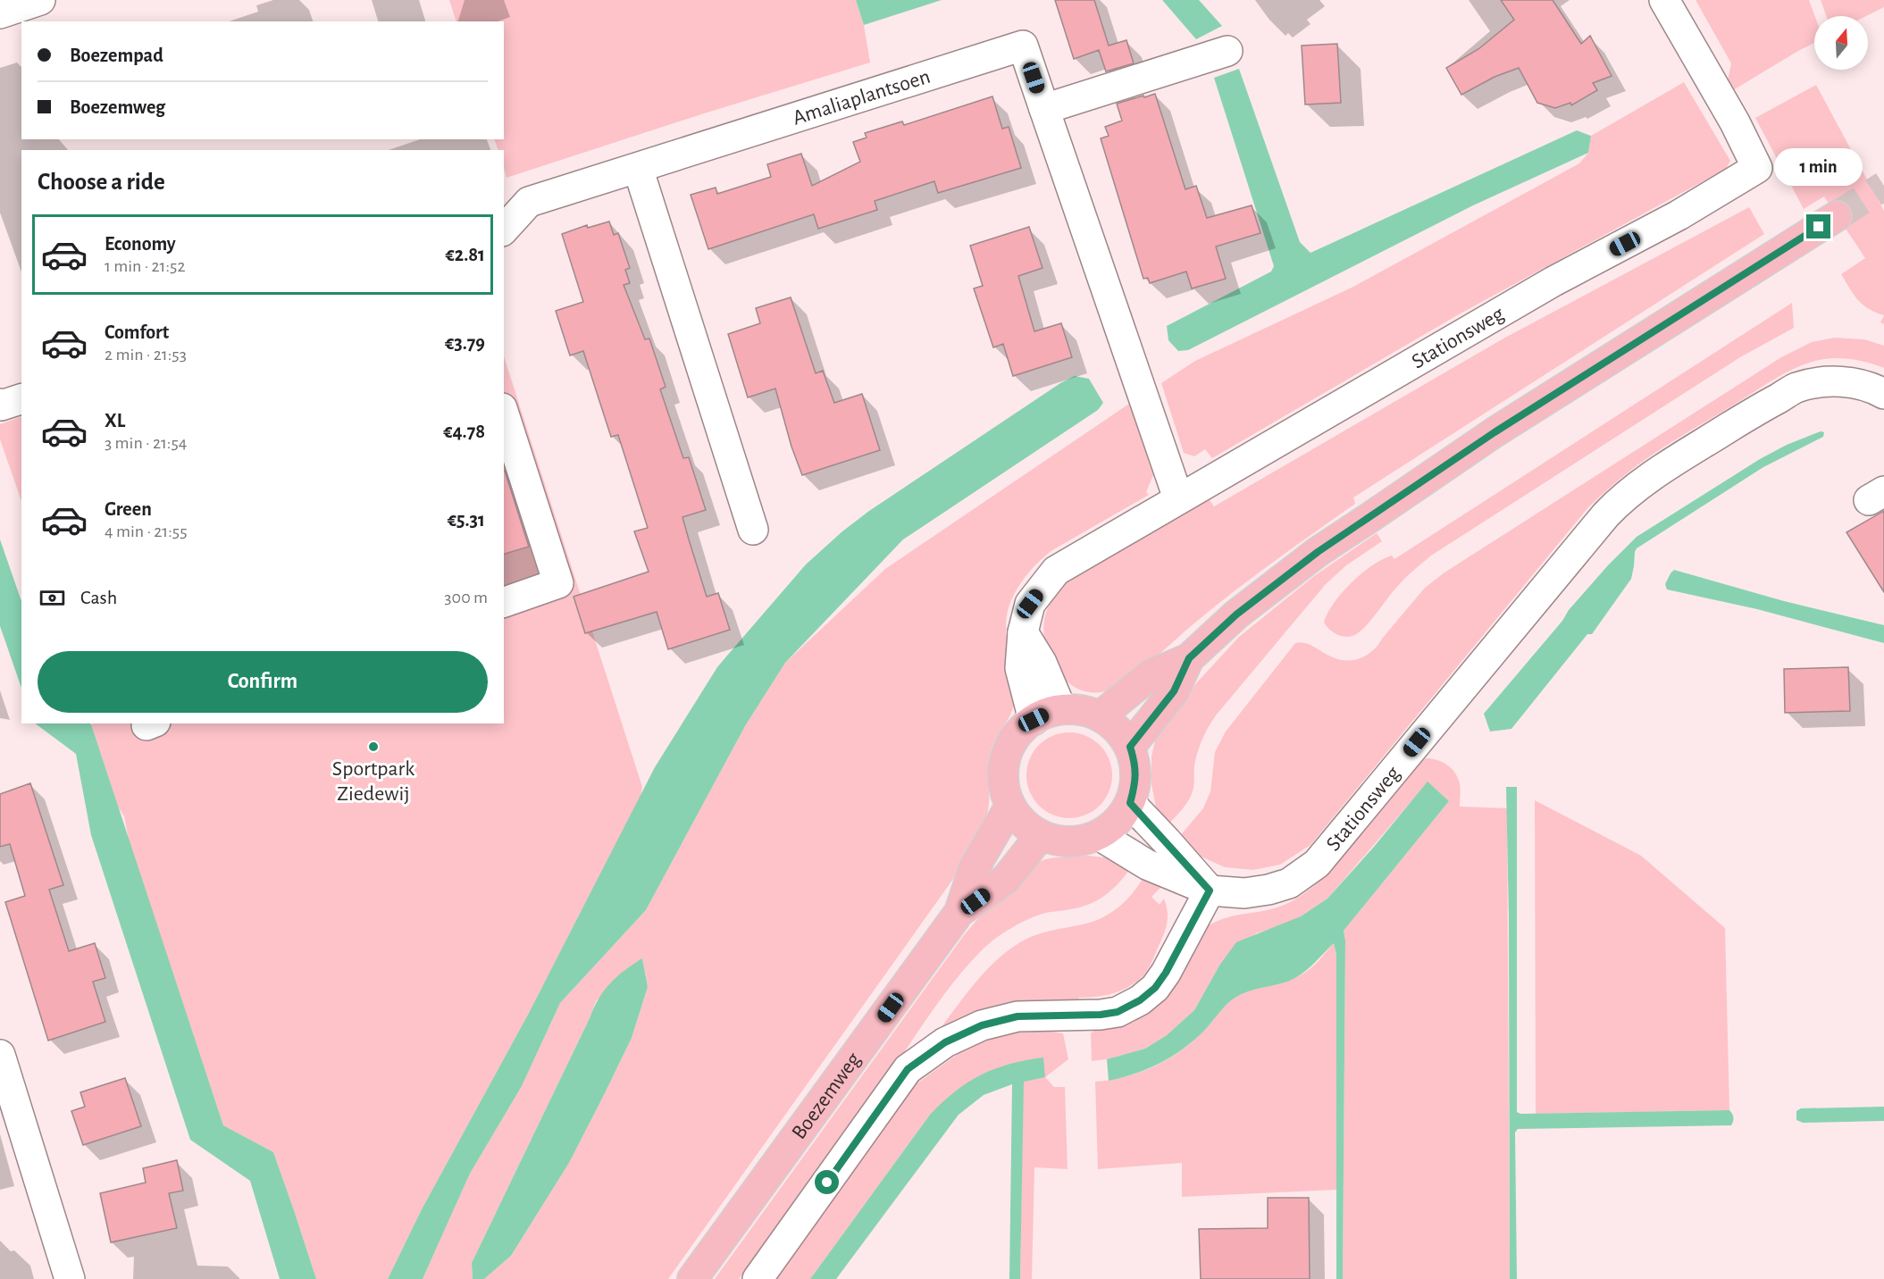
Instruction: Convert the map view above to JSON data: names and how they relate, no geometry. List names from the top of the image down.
{
  "streets": {
    "main road": ["Boezemweg"],
    "street": ["Amaliaplantsoen", "Stationsweg"]
  },
  "crossings": [
    ["Amaliaplantsoen", "Stationsweg"],
    ["Stationsweg", "Boezemweg"]
  ],
  "places": ["Sportpark Ziedewij"],
  "north": "top",
  "page": {
    "banner": ["Boezempad", "Boezemweg"],
    "bubble": "1 min",
    "heading": "Choose a ride",
    "list": [
      {
        "name": "Economy",
        "note": "1 min · 21:52",
        "value": "€2.81"
      },
      {
        "name": "Comfort",
        "note": "2 min · 21:53",
        "value": "€3.79"
      },
      {
        "name": "XL",
        "note": "3 min · 21:54",
        "value": "€4.78"
      },
      {
        "name": "Green",
        "note": "4 min · 21:55",
        "value": "€5.31"
      }
    ],
    "pay": ["Cash", "300 m"],
    "buttons": "Confirm"
  }
}
